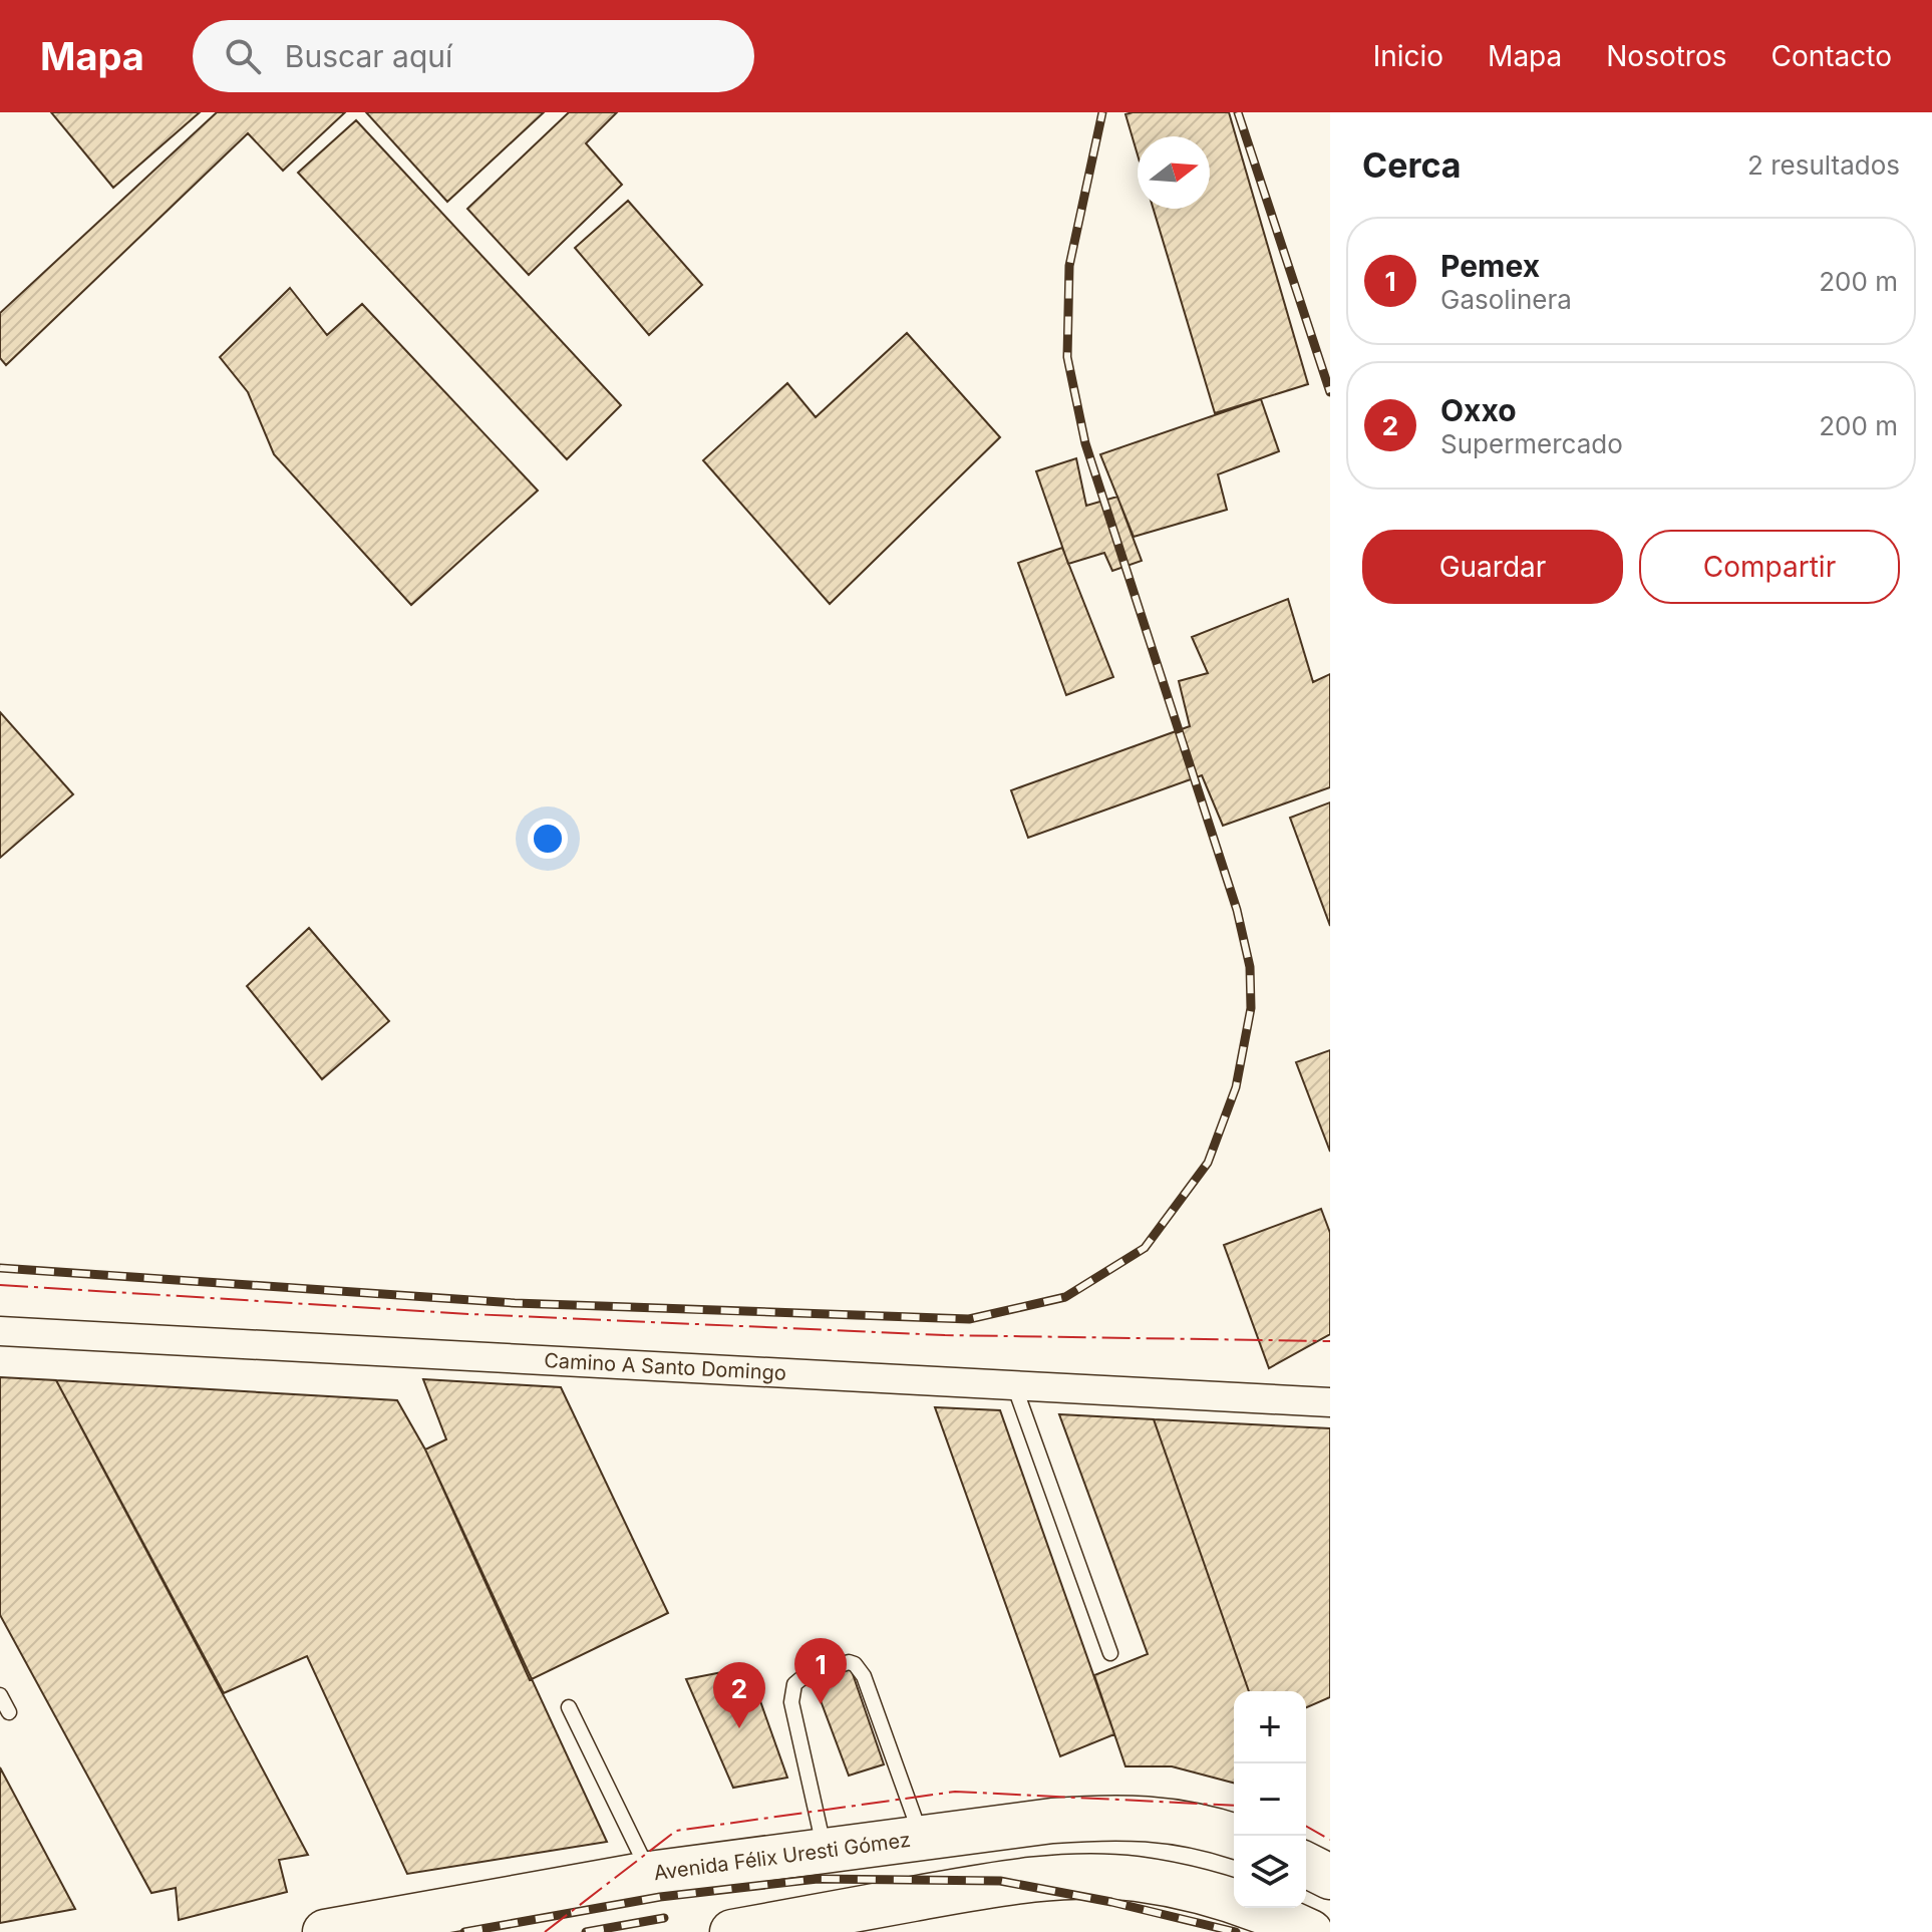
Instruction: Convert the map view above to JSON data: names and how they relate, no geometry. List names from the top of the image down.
{
  "streets": {
    "main road": ["Avenida Félix Uresti Gómez"],
    "street": ["Camino A Santo Domingo"]
  },
  "north": "right",
  "page": {
    "header": "Mapa",
    "search": "Buscar aquí",
    "nav": [
      "Inicio",
      "Mapa",
      "Nosotros",
      "Contacto"
    ],
    "heading": ["Cerca", "2 resultados"],
    "list": [
      {
        "mark": "1",
        "name": "Pemex",
        "note": "Gasolinera",
        "value": "200 m"
      },
      {
        "mark": "2",
        "name": "Oxxo",
        "note": "Supermercado",
        "value": "200 m"
      }
    ],
    "buttons": ["Guardar", "Compartir"],
    "pins": ["1", "2"],
    "map_buttons": ["+", "−"]
  }
}
